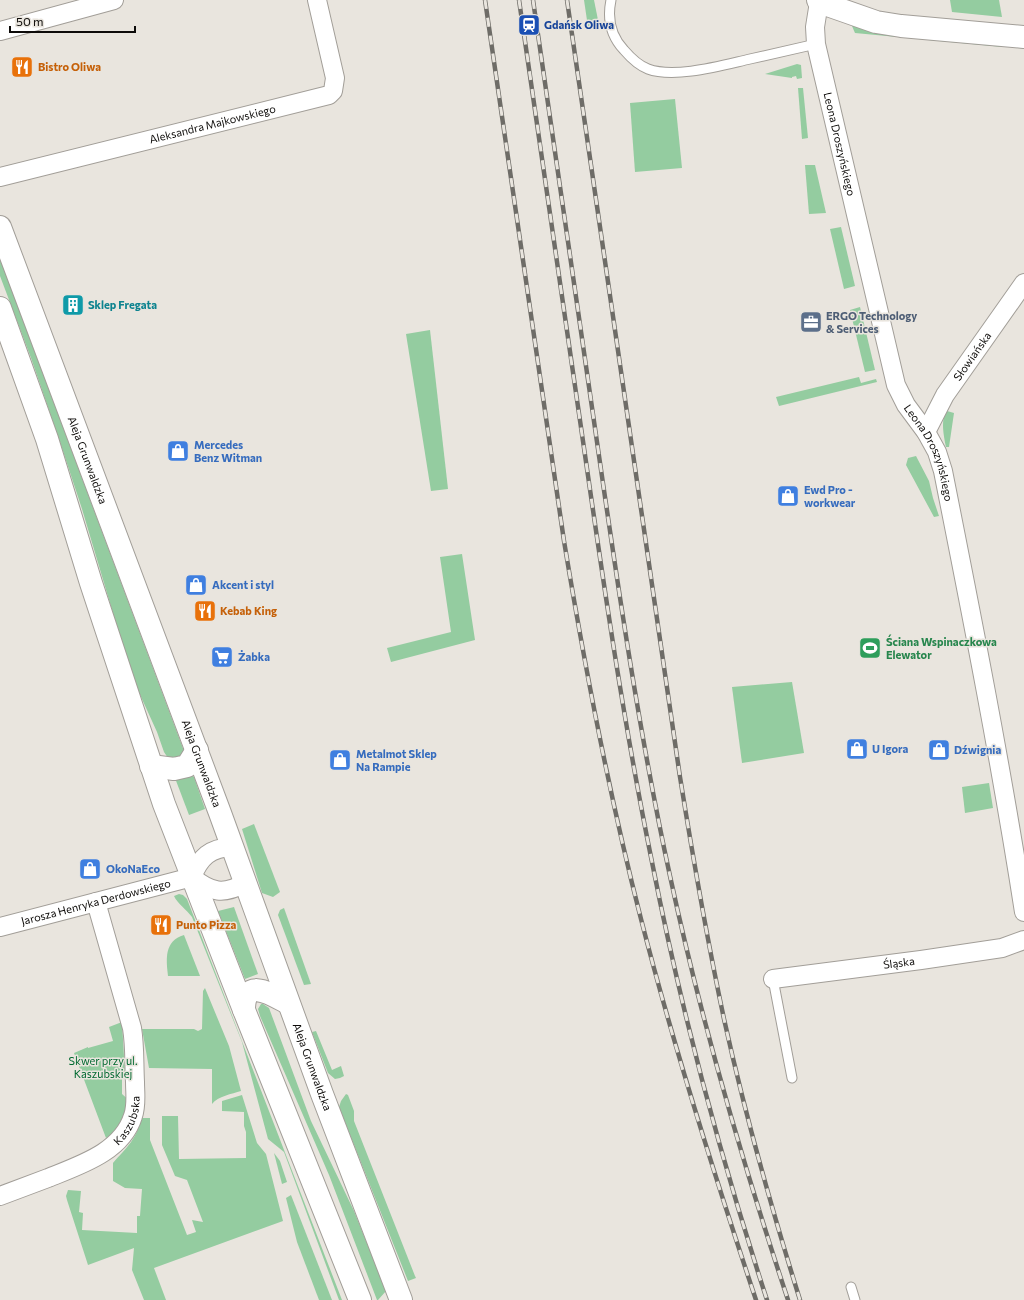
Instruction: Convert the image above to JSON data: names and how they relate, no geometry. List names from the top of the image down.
{
  "streets": {
    "main road": ["Aleja Grunwaldzka"],
    "street": [
      "Aleksandra Majkowskiego",
      "Leona Droszyńskiego",
      "Słowiańska",
      "Jarosza Henryka Derdowskiego",
      "Śląska",
      "Kaszubska"
    ]
  },
  "crossings": [
    ["Leona Droszyńskiego", "Słowiańska"],
    ["Aleja Grunwaldzka", "Jarosza Henryka Derdowskiego"],
    ["Jarosza Henryka Derdowskiego", "Kaszubska"]
  ],
  "parks": ["Skwer przy ul. Kaszubskiej"],
  "places": {
    "station": ["Gdańsk Oliwa"],
    "restaurant": ["Bistro Oliwa", "Kebab King", "Punto Pizza"],
    "building": ["Sklep Fregata"],
    "office": ["ERGO Technology & Services"],
    "shop": [
      "Mercedes Benz Witman",
      "Ewd Pro - workwear",
      "Akcent i styl",
      "U Igora",
      "Dźwignia",
      "Metalmot Sklep Na Rampie",
      "OkoNaEco"
    ],
    "sports": ["Ściana Wspinaczkowa Elewator"],
    "supermarket": ["Żabka"]
  },
  "scale_bar": "50 m"
}
